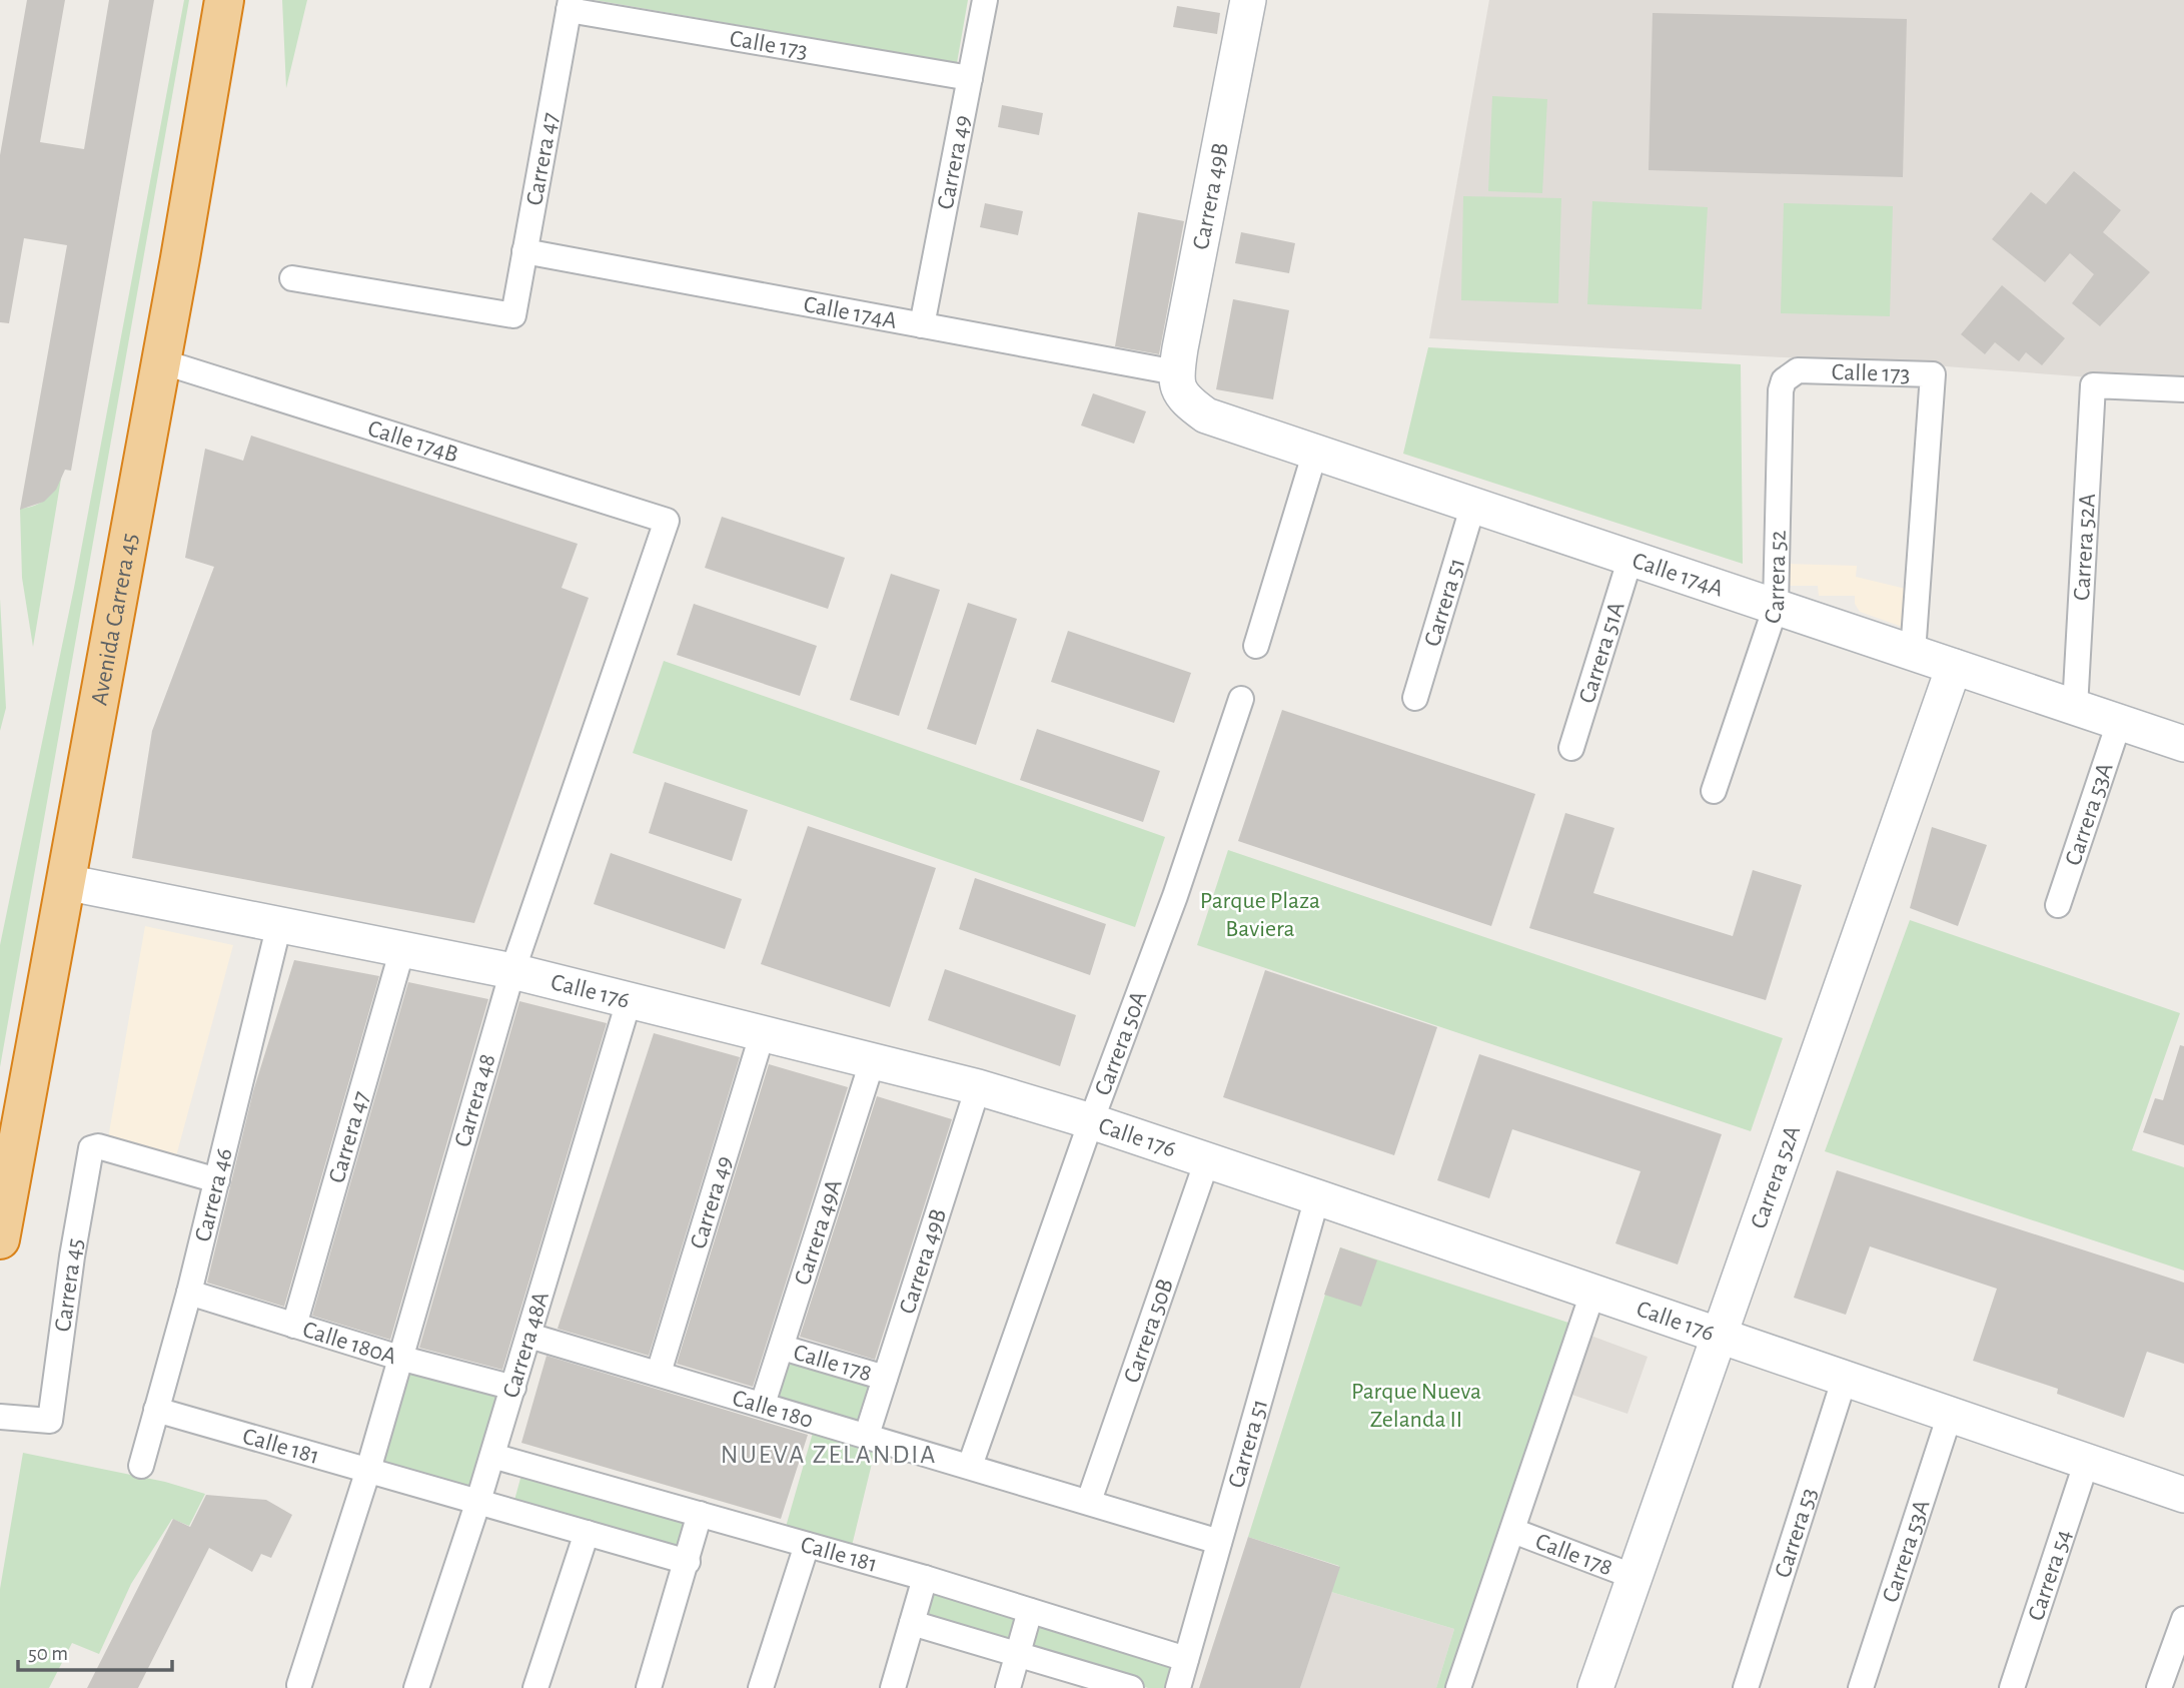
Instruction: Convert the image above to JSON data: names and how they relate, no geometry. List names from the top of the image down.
{
  "streets": {
    "highway": ["Avenida Carrera 45"],
    "street": [
      "Calle 173",
      "Carrera 47",
      "Carrera 49",
      "Carrera 49B",
      "Calle 174A",
      "Calle 174B",
      "Carrera 52A",
      "Carrera 52",
      "Carrera 51",
      "Carrera 51A",
      "Carrera 53A",
      "Calle 176",
      "Carrera 50A",
      "Carrera 48",
      "Carrera 46",
      "Carrera 49A",
      "Carrera 45",
      "Carrera 50B",
      "Calle 180A",
      "Carrera 48A",
      "Calle 178",
      "Calle 180",
      "Calle 181",
      "Carrera 53",
      "Carrera 54"
    ]
  },
  "crossings": [
    ["Calle 173", "Carrera 47"],
    ["Calle 173", "Carrera 49"],
    ["Calle 173", "Calle 174A"],
    ["Calle 173", "Carrera 52"],
    ["Carrera 47", "Calle 174A"],
    ["Carrera 47", "Calle 176"],
    ["Carrera 47", "Calle 180A"],
    ["Carrera 49", "Calle 174A"],
    ["Carrera 49", "Calle 176"],
    ["Carrera 49", "Calle 180"],
    ["Carrera 49B", "Calle 174A"],
    ["Carrera 49B", "Calle 176"],
    ["Carrera 49B", "Calle 178"],
    ["Carrera 49B", "Calle 180"],
    ["Calle 174A", "Carrera 52A"],
    ["Calle 174A", "Carrera 52"],
    ["Calle 174A", "Carrera 51"],
    ["Calle 174A", "Carrera 51A"],
    ["Calle 174A", "Carrera 53A"],
    ["Calle 174B", "Avenida Carrera 45"],
    ["Calle 174B", "Carrera 48"],
    ["Carrera 52A", "Calle 176"],
    ["Carrera 52A", "Calle 178"],
    ["Carrera 51", "Calle 176"],
    ["Carrera 51", "Calle 180"],
    ["Carrera 51", "Calle 181"],
    ["Avenida Carrera 45", "Calle 176"],
    ["Carrera 53A", "Calle 176"],
    ["Calle 176", "Carrera 50A"],
    ["Calle 176", "Carrera 48"],
    ["Calle 176", "Carrera 46"],
    ["Calle 176", "Carrera 49A"],
    ["Calle 176", "Carrera 50B"],
    ["Calle 176", "Carrera 48A"],
    ["Calle 176", "Carrera 53"],
    ["Calle 176", "Carrera 54"],
    ["Carrera 50A", "Calle 180"],
    ["Carrera 48", "Calle 180A"],
    ["Carrera 48", "Calle 181"],
    ["Carrera 46", "Carrera 45"],
    ["Carrera 46", "Calle 180A"],
    ["Carrera 46", "Calle 181"],
    ["Carrera 49A", "Calle 178"],
    ["Carrera 49A", "Calle 180"],
    ["Carrera 50B", "Calle 180"],
    ["Calle 180A", "Carrera 48A"],
    ["Carrera 48A", "Calle 180"],
    ["Carrera 48A", "Calle 181"]
  ],
  "districts": ["NUEVA ZELANDIA"],
  "parks": ["Parque Plaza Baviera", "Parque Nueva Zelanda II"],
  "scale_bar": "50 m"
}
